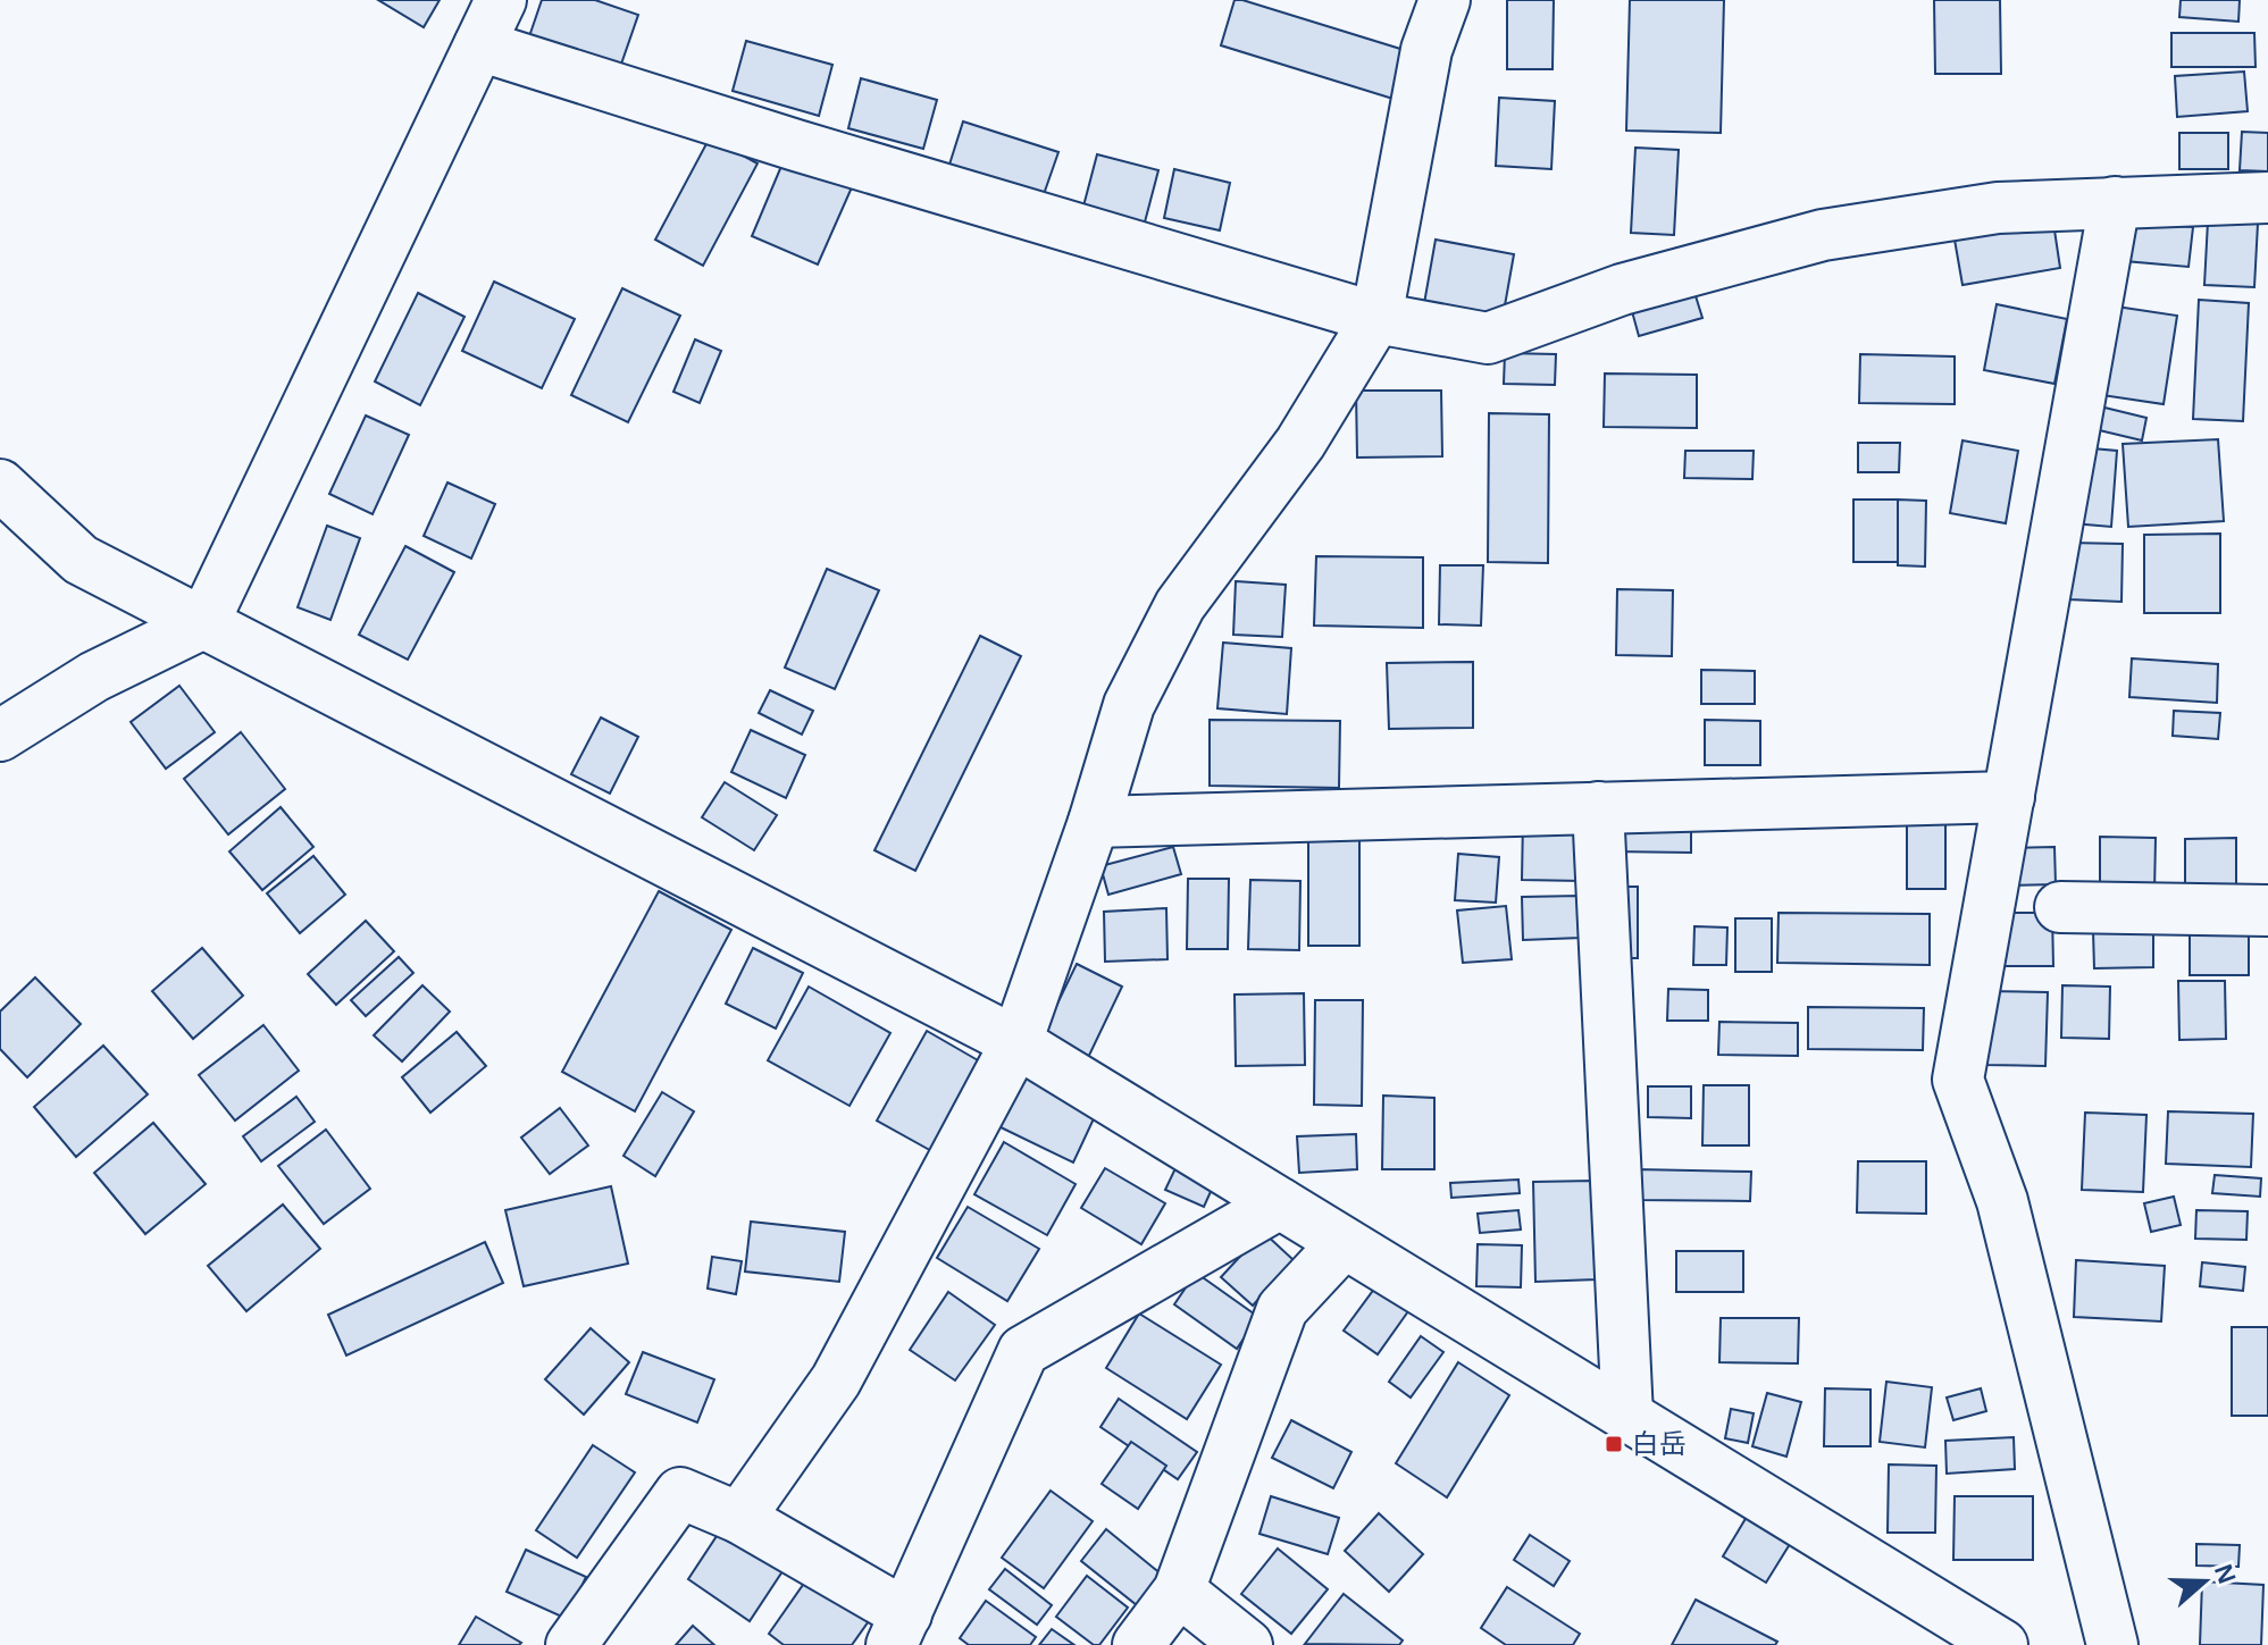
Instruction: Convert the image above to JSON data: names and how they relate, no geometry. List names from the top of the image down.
{
  "places": {
    "transit": ["白岳"]
  },
  "north": "right"
}
